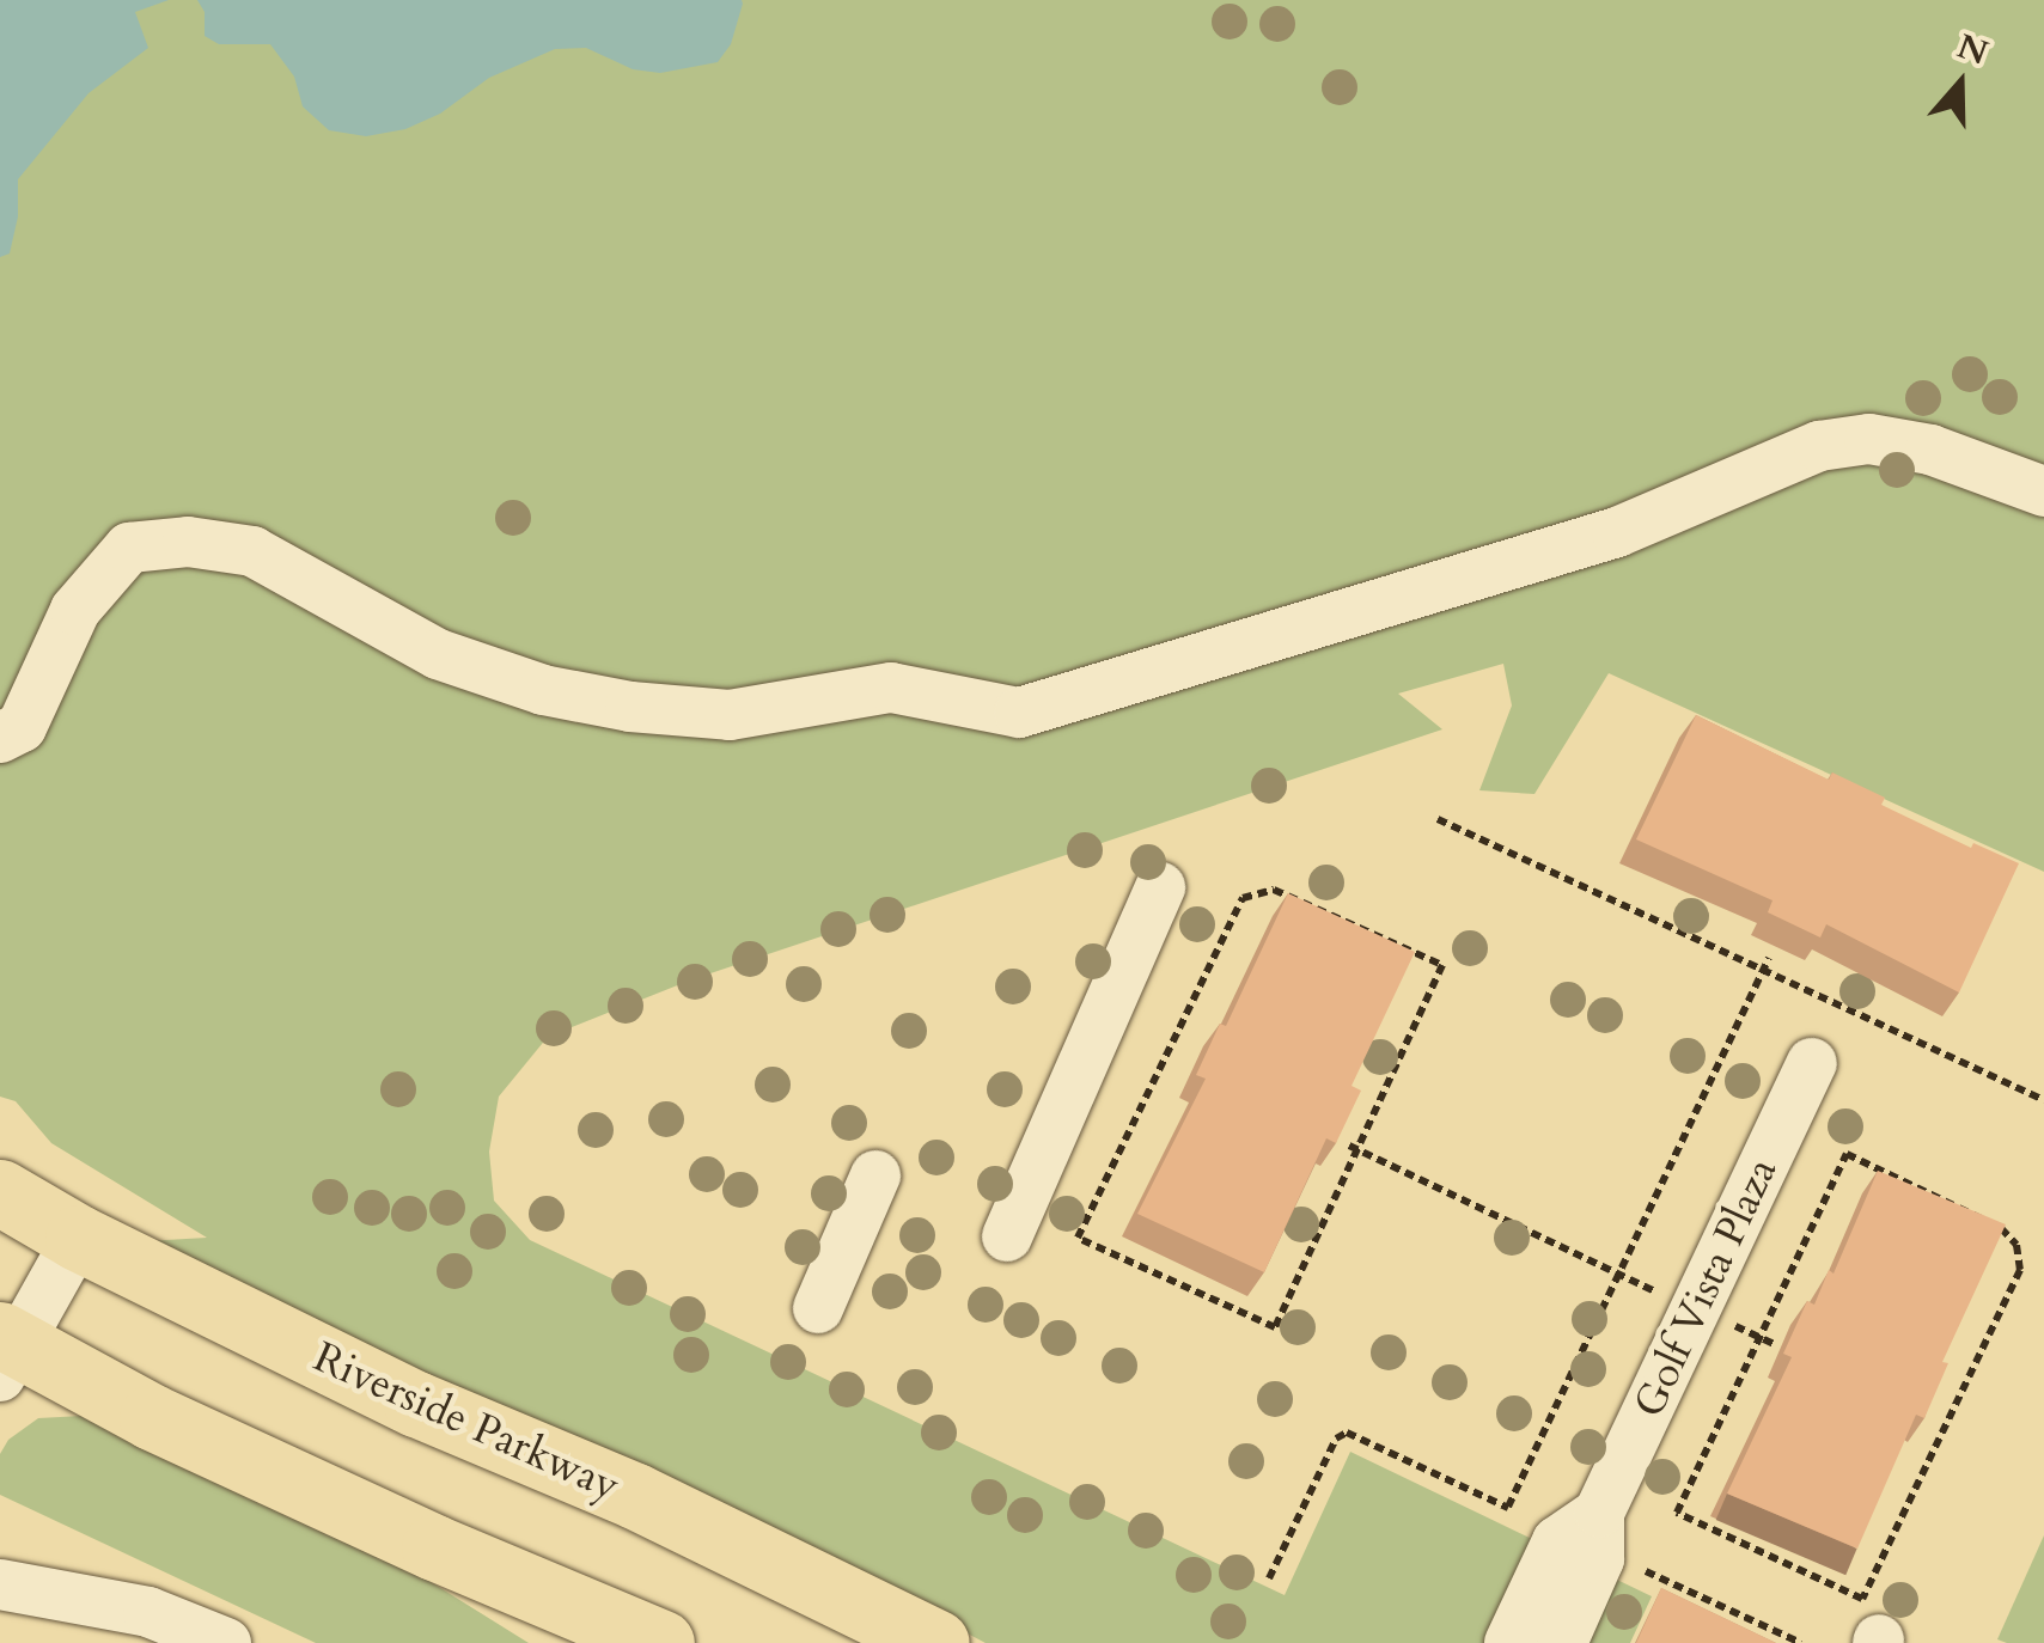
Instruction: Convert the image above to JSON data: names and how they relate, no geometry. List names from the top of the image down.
{
  "streets": {
    "main road": ["Riverside Parkway"],
    "street": ["Golf Vista Plaza"]
  },
  "north": "top"
}
